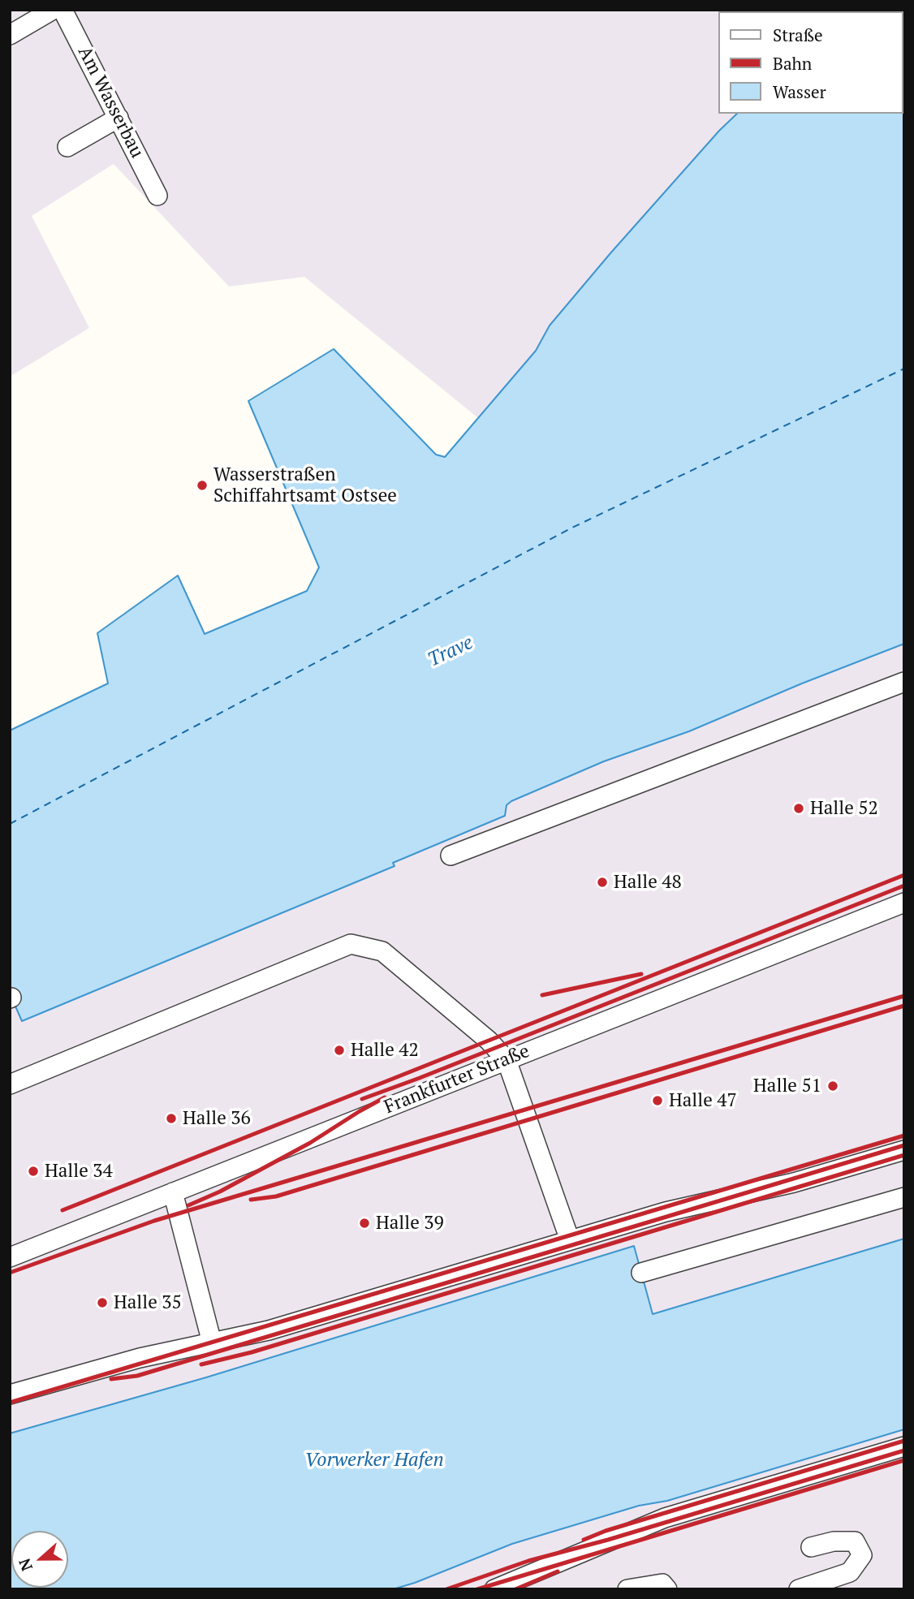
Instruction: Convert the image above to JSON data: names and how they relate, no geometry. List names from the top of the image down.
{
  "streets": {
    "street": ["Am Wasserbau", "Frankfurter Straße"]
  },
  "water": ["Trave", "Vorwerker Hafen"],
  "places": [
    "Wasserstraßen Schiffahrtsamt Ostsee",
    "Halle 52",
    "Halle 48",
    "Halle 42",
    "Halle 51",
    "Halle 47",
    "Halle 36",
    "Halle 34",
    "Halle 39",
    "Halle 35"
  ],
  "legend": ["Straße", "Bahn", "Wasser"],
  "north": "left"
}
